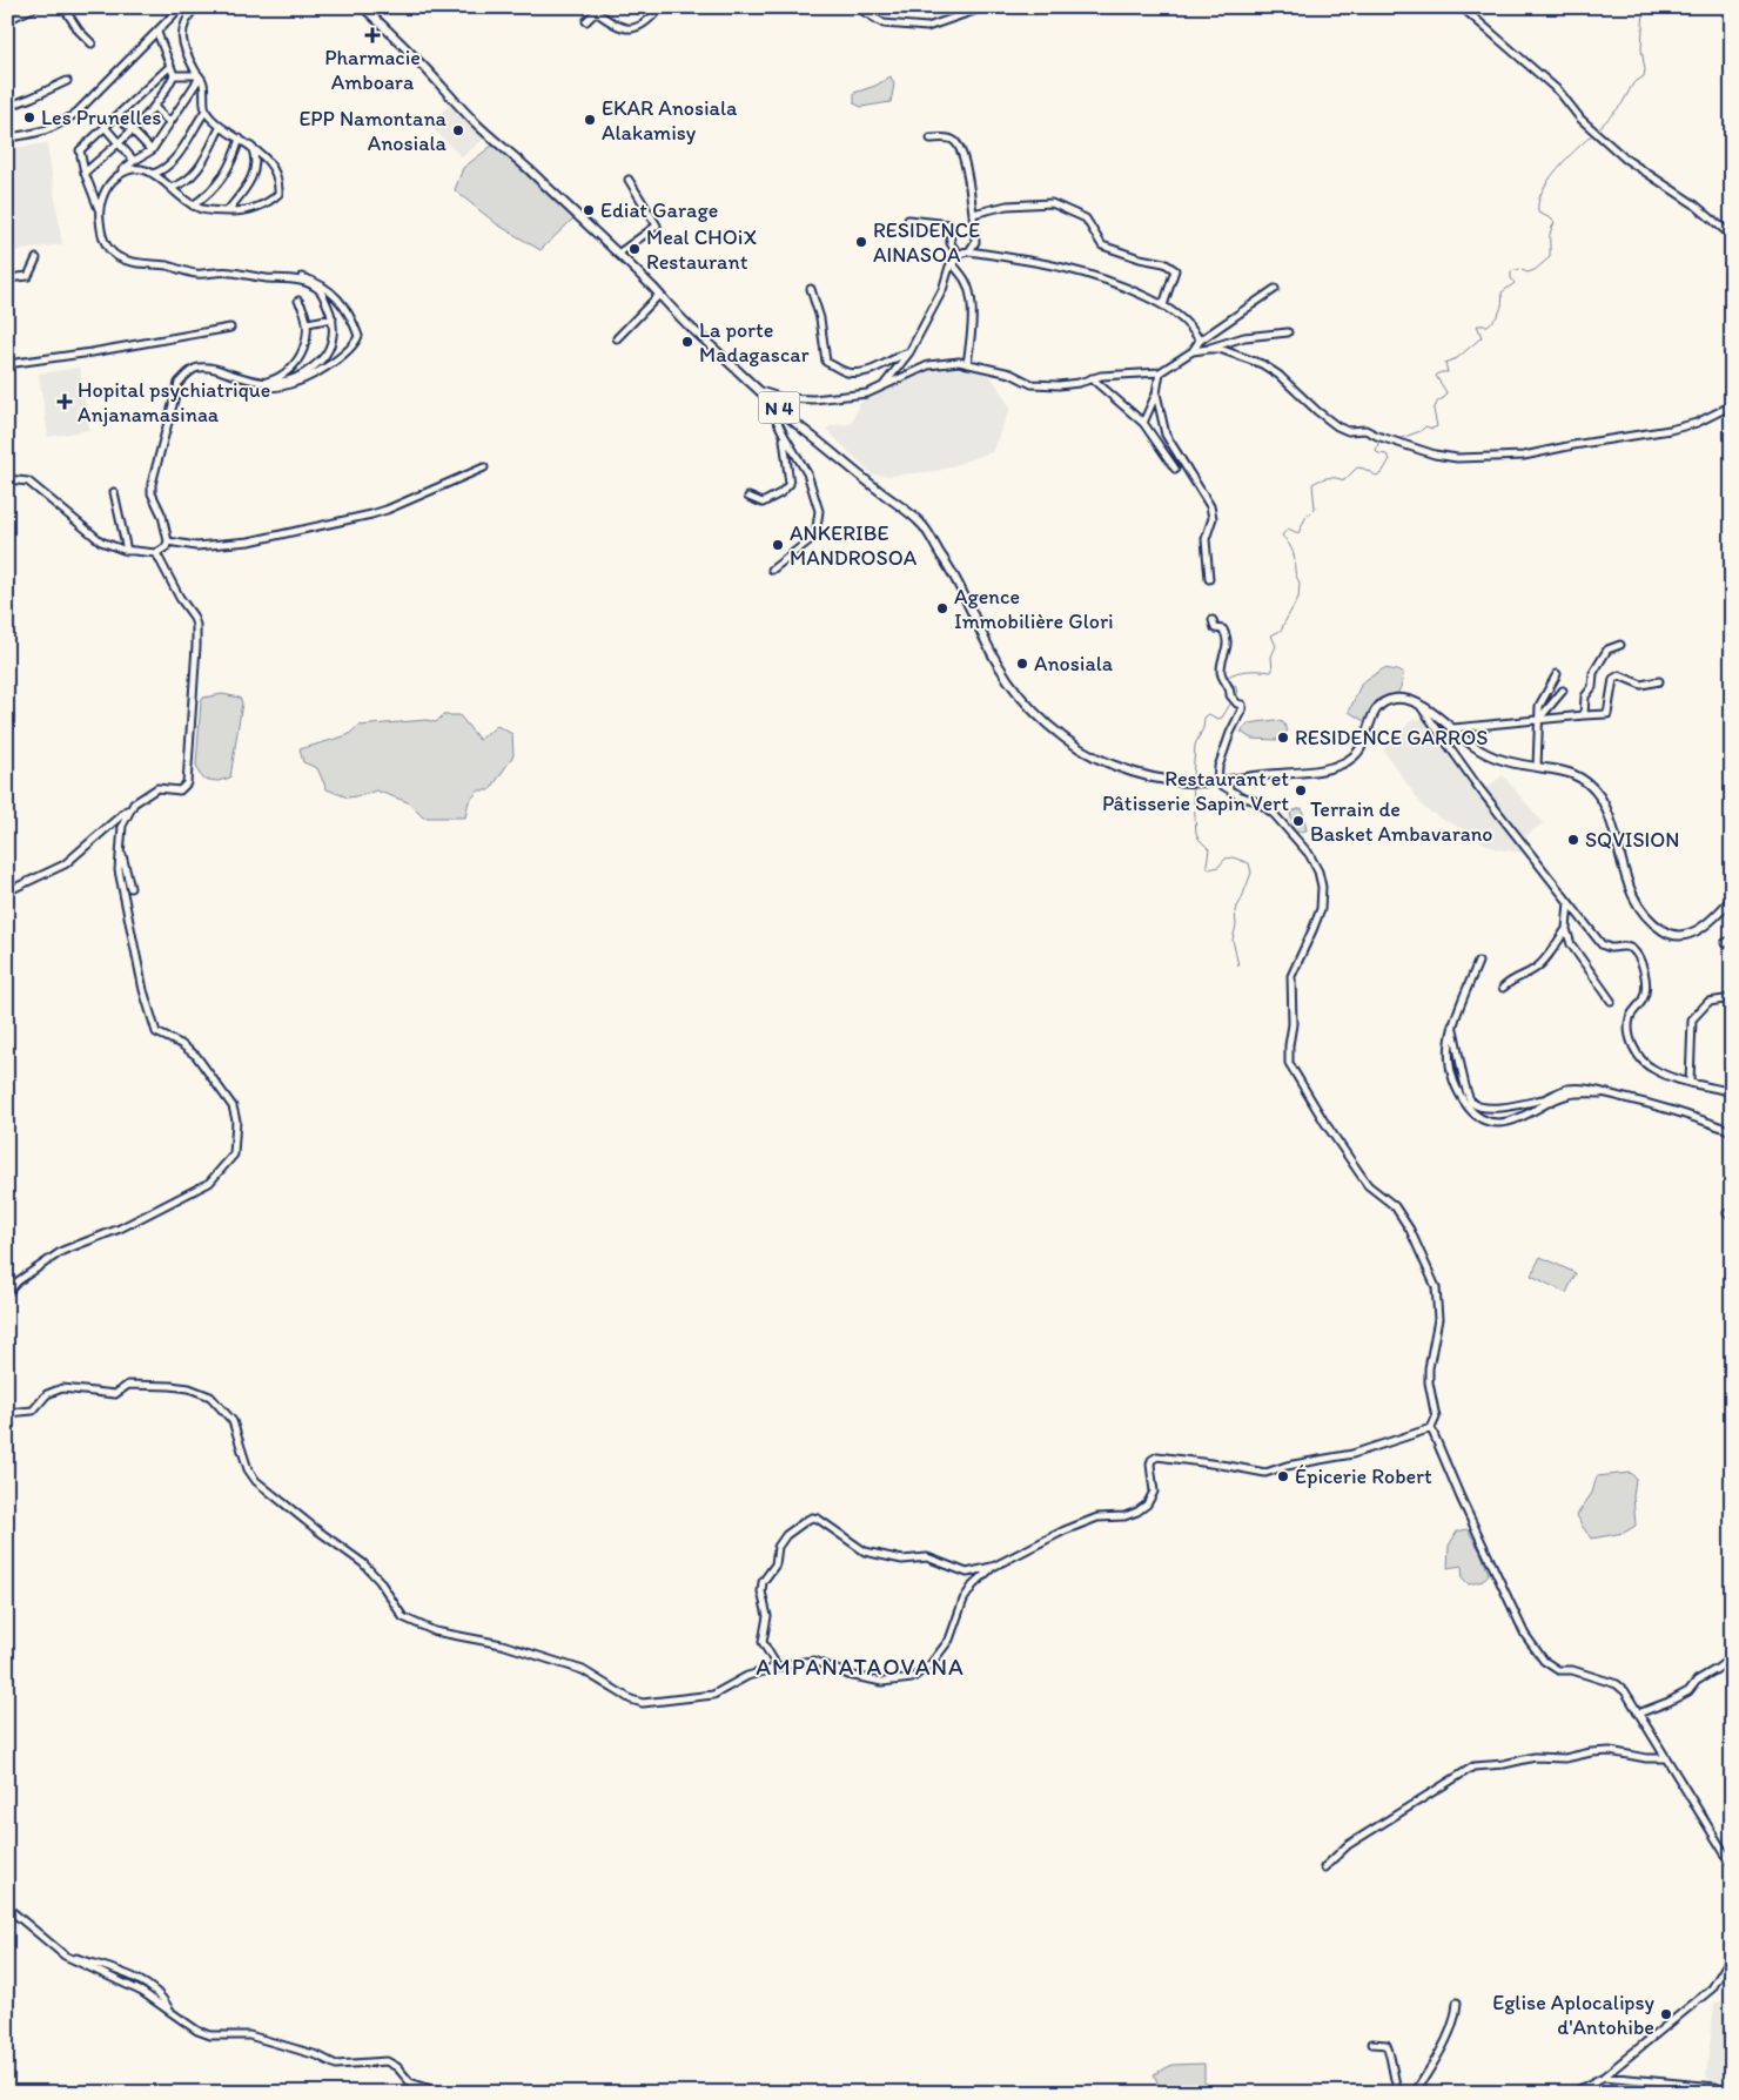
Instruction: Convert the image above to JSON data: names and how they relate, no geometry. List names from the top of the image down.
{
  "streets": {
    "main road": ["N 4"]
  },
  "districts": ["AMPANATAOVANA"],
  "places": {
    "health": ["Pharmacie Amboara", "Hopital psychiatrique Anjanamasinaa"],
    "other": [
      "Les Prunelles",
      "EKAR Anosiala Alakamisy",
      "EPP Namontana Anosiala",
      "Ediat Garage",
      "RESIDENCE AINASOA",
      "Meal CHOiX Restaurant",
      "La porte Madagascar",
      "ANKERIBE MANDROSOA",
      "Agence Immobilière Glori",
      "Anosiala",
      "RESIDENCE GARROS",
      "Restaurant et Pâtisserie Sapin Vert",
      "Terrain de Basket Ambavarano",
      "SQVISION",
      "Épicerie Robert",
      "Eglise Aplocalipsy d'Antohibe"
    ]
  }
}
